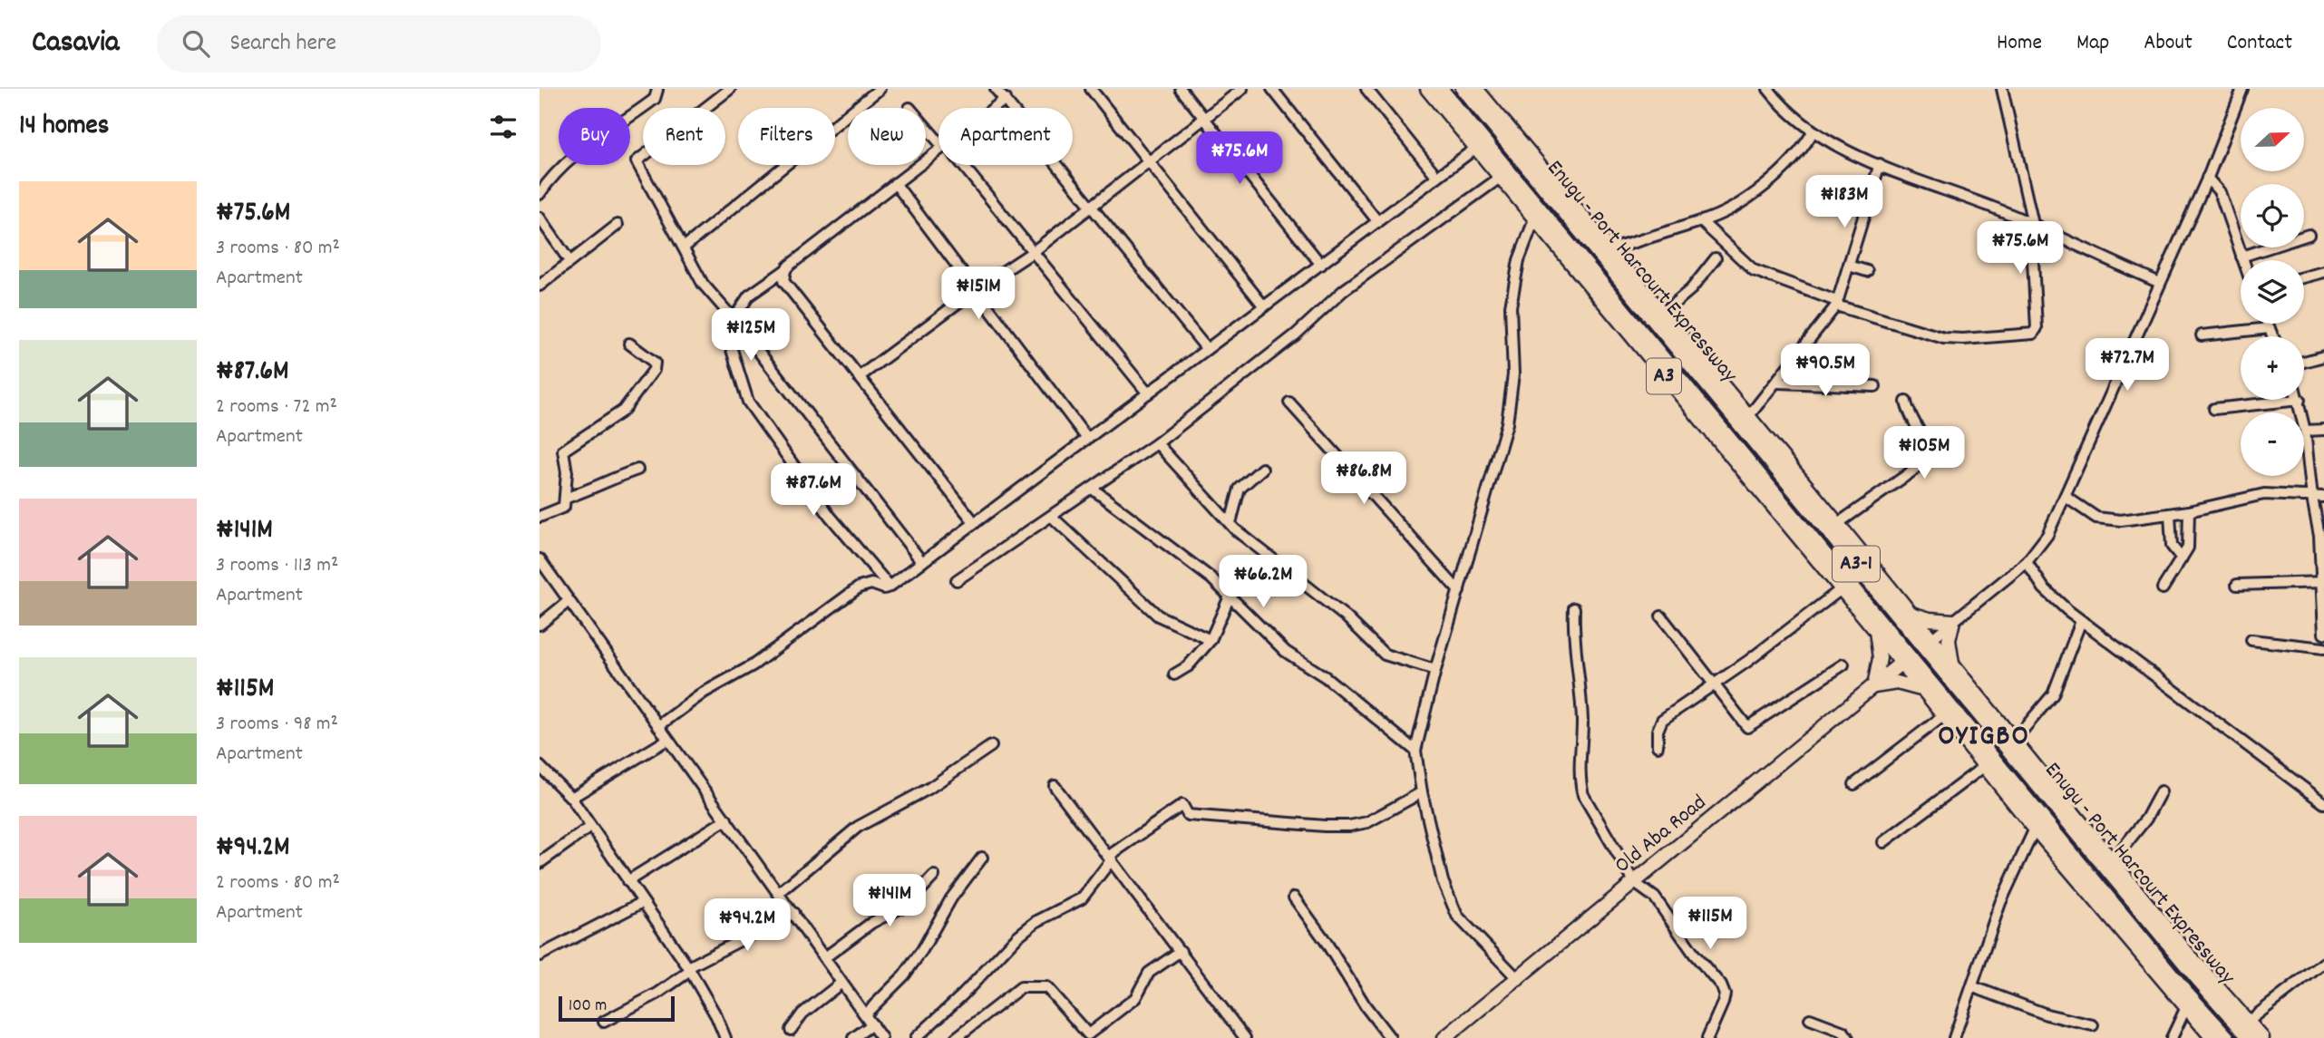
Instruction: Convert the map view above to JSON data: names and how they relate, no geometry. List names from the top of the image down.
{
  "streets": {
    "highway": ["Enugu - Port Harcourt Expressway", "A3-1"],
    "main road": ["A3", "Old Aba Road"]
  },
  "crossings": [
    ["Enugu - Port Harcourt Expressway", "Old Aba Road"]
  ],
  "districts": ["OYIGBO"],
  "scale_bar": "100 m",
  "north": "right",
  "page": {
    "header": "Casavia",
    "search": "Search here",
    "nav": [
      "Home",
      "Map",
      "About",
      "Contact"
    ],
    "heading": "14 homes",
    "map_buttons": ["+", "−"],
    "chip": [
      "Buy",
      "Rent",
      "Filters",
      "New",
      "Apartment"
    ],
    "price": [
      "₦75.6M",
      "₦183M",
      "₦75.6M",
      "₦151M",
      "₦125M",
      "₦72.7M",
      "₦90.5M",
      "₦105M",
      "₦86.8M",
      "₦87.6M",
      "₦66.2M",
      "₦141M",
      "₦115M",
      "₦94.2M"
    ],
    "list": [
      {
        "name": "₦75.6M",
        "note": "3 rooms · 80 m² · Apartment"
      },
      {
        "name": "₦87.6M",
        "note": "2 rooms · 72 m² · Apartment"
      },
      {
        "name": "₦141M",
        "note": "3 rooms · 113 m² · Apartment"
      },
      {
        "name": "₦115M",
        "note": "3 rooms · 98 m² · Apartment"
      },
      {
        "name": "₦94.2M",
        "note": "2 rooms · 80 m² · Apartment"
      }
    ],
    "scale": "100 m"
  }
}
